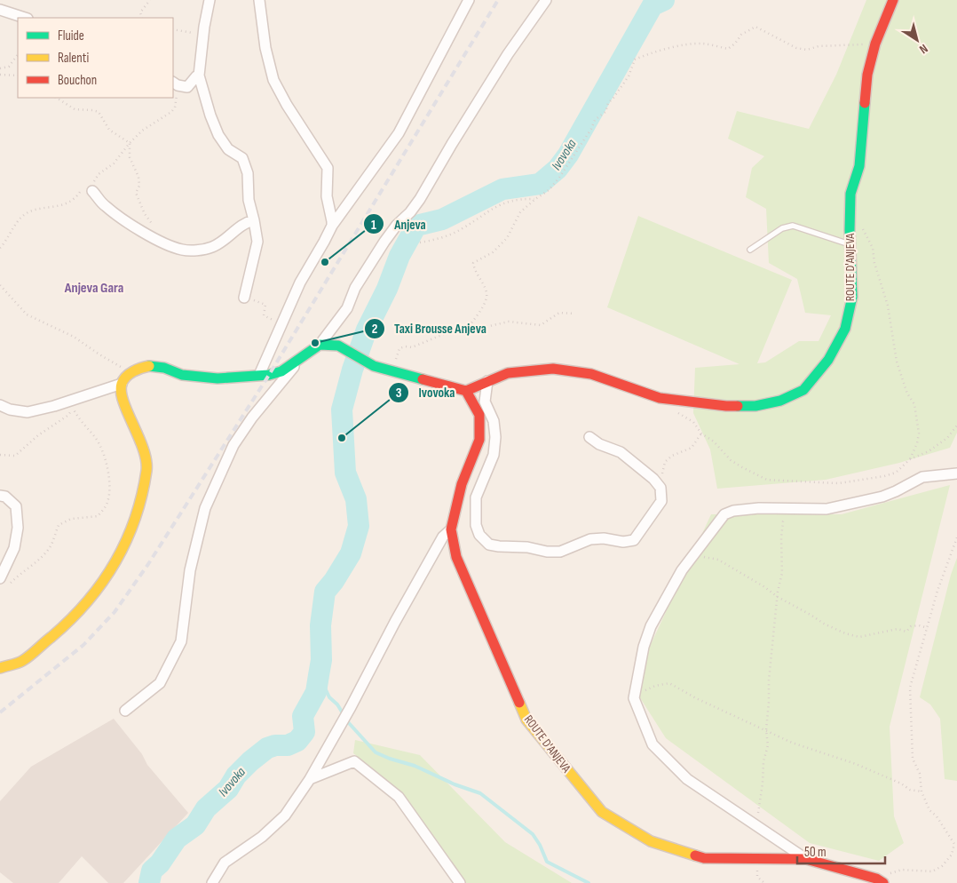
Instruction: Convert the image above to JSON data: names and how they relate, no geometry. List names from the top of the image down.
{
  "streets": {
    "street": ["ROUTE D'ANJEVA"]
  },
  "districts": ["Anjeva Gara"],
  "water": ["Ivovoka"],
  "places": ["Anjeva", "Taxi Brousse Anjeva", "Ivovoka"],
  "legend": ["Fluide", "Ralenti", "Bouchon"],
  "scale_bar": "50 m",
  "north": "bottom right"
}
